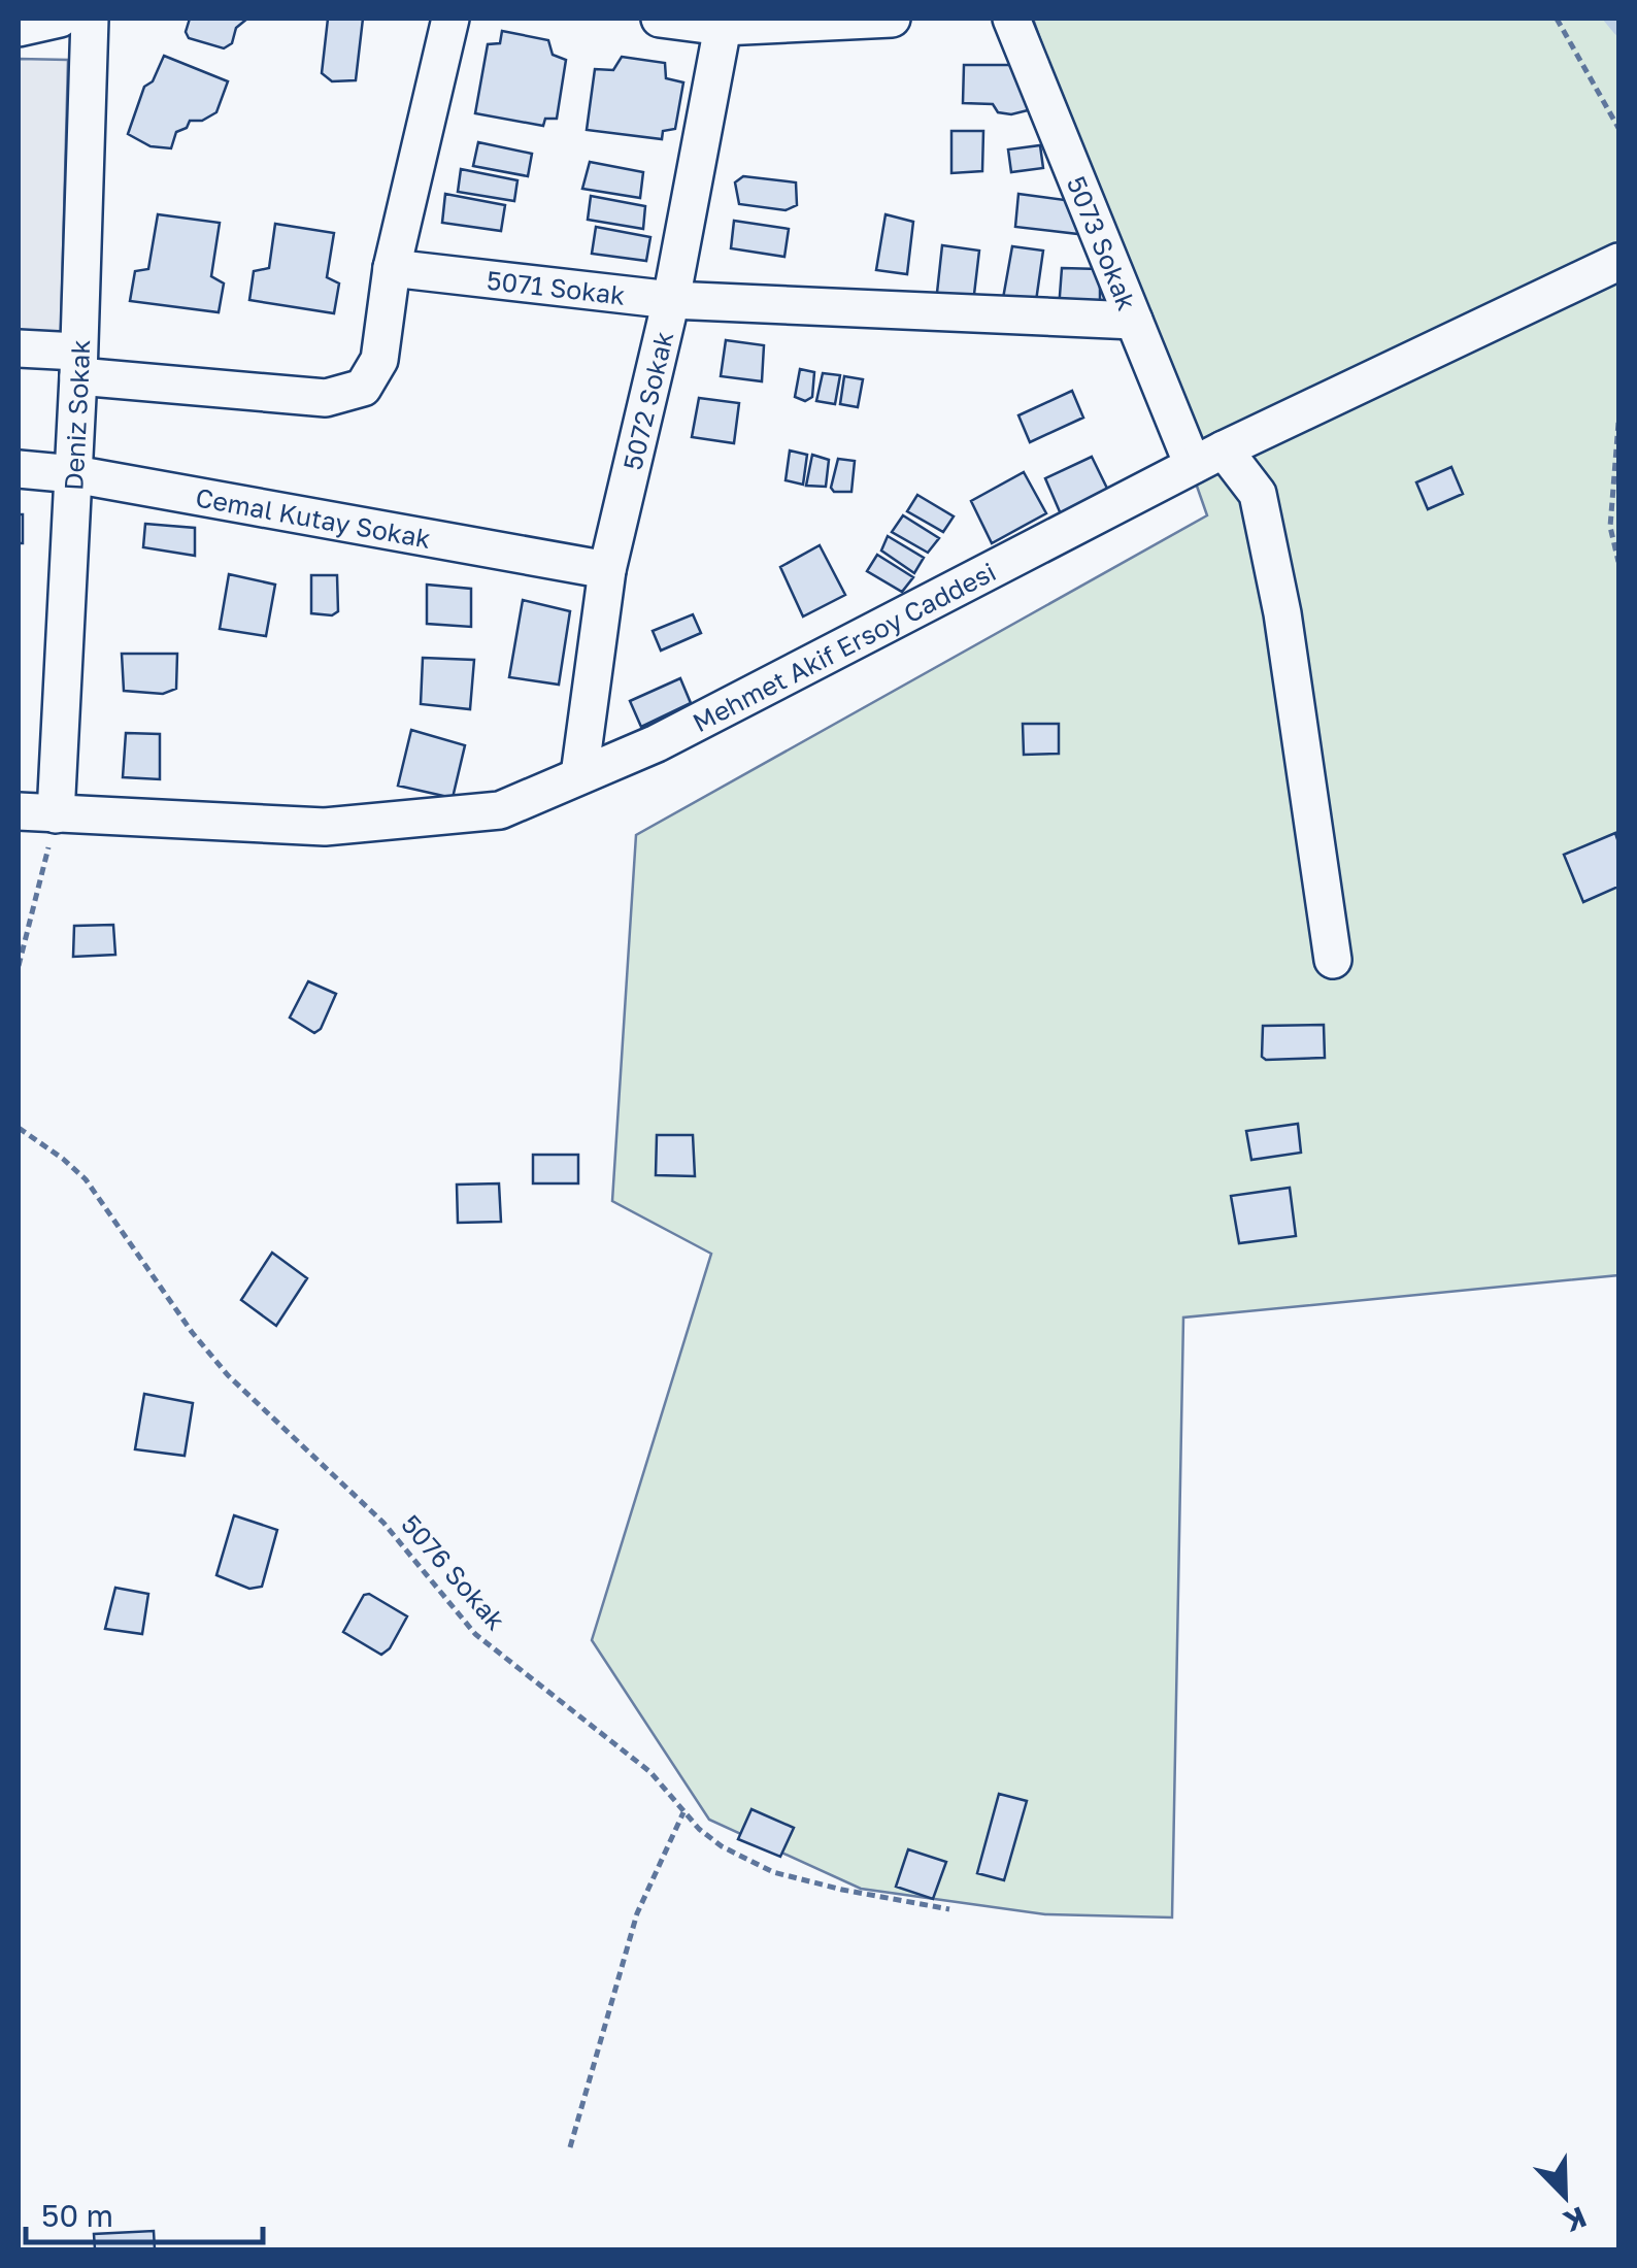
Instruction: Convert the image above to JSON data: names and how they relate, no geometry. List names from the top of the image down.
{
  "streets": {
    "street": [
      "5073 Sokak",
      "5071 Sokak",
      "5072 Sokak",
      "Deniz Sokak",
      "Cemal Kutay Sokak",
      "Mehmet Akif Ersoy Caddesi"
    ],
    "path": ["5076 Sokak"]
  },
  "crossings": [
    ["5073 Sokak", "5071 Sokak"],
    ["5073 Sokak", "Mehmet Akif Ersoy Caddesi"],
    ["5071 Sokak", "5072 Sokak"],
    ["5072 Sokak", "Cemal Kutay Sokak"],
    ["5072 Sokak", "Mehmet Akif Ersoy Caddesi"],
    ["Deniz Sokak", "Cemal Kutay Sokak"],
    ["Deniz Sokak", "Mehmet Akif Ersoy Caddesi"]
  ],
  "scale_bar": "50 m",
  "north": "bottom right"
}
